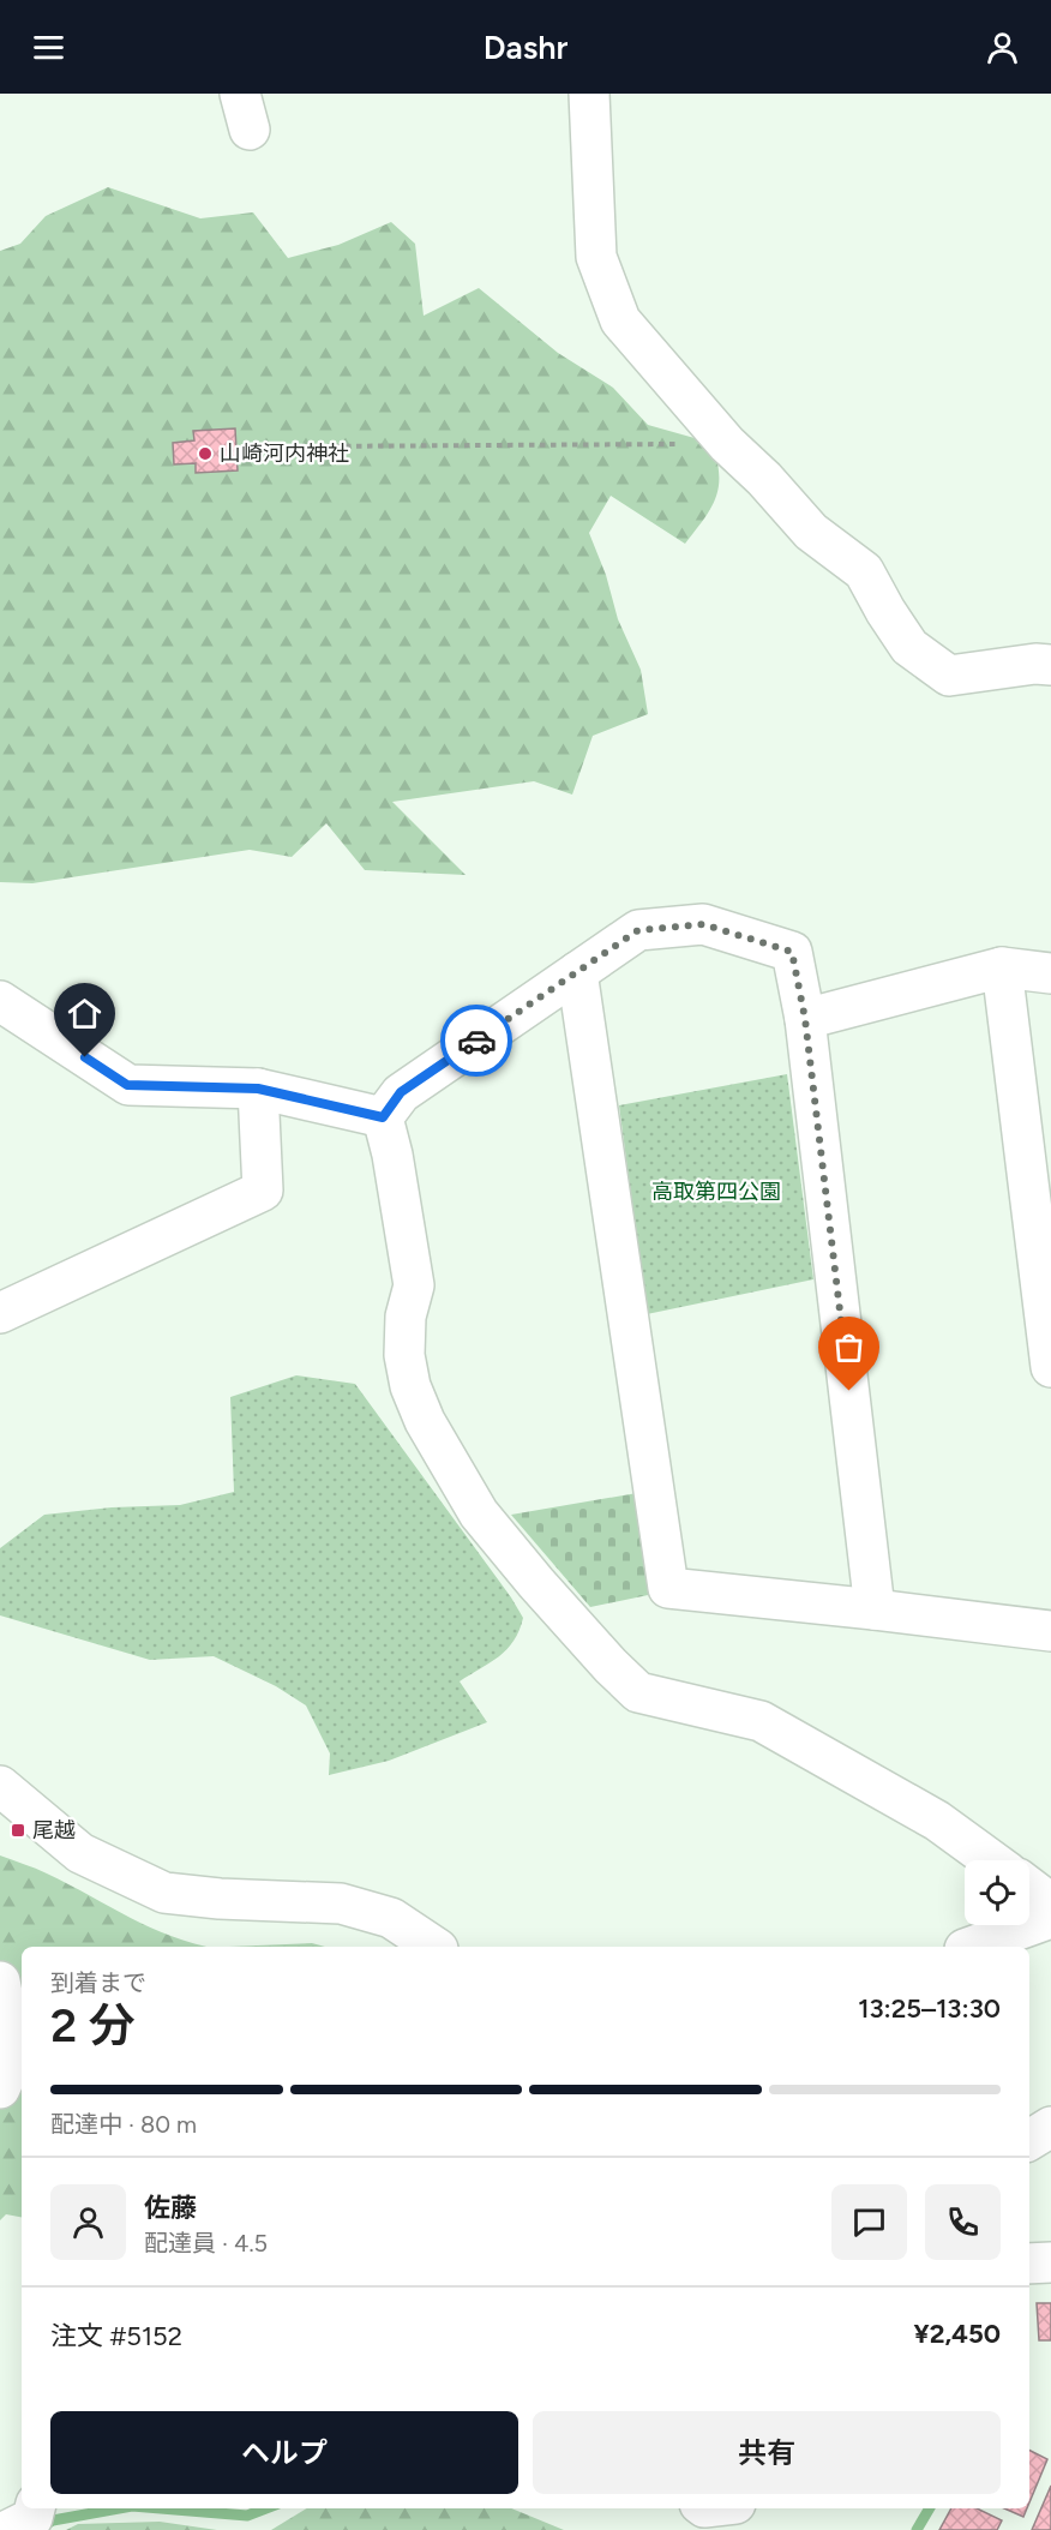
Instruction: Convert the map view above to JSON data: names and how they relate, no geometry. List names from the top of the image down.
{
  "parks": ["高取第四公園"],
  "places": {
    "other": ["山崎河内神社"],
    "transit": ["尾越"]
  },
  "page": {
    "header": "Dashr",
    "heading": ["2 分", "到着まで", "13:25–13:30"],
    "panel": [
      "佐藤",
      "配達員 · 4.5",
      "注文 #5152",
      "¥2,450"
    ],
    "bar": "配達中 · 80 m",
    "buttons": ["ヘルプ", "共有"]
  }
}
